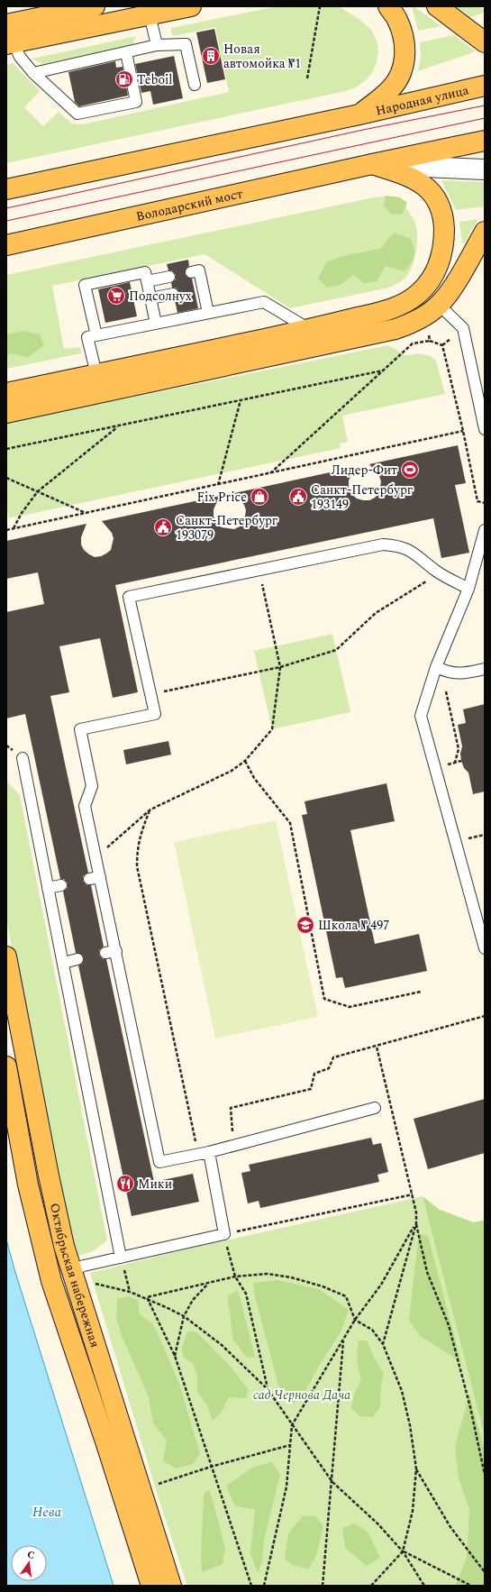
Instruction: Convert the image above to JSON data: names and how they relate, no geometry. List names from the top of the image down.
{
  "streets": {
    "main road": ["Народная улица", "Володарский мост", "Октябрьская набережная"]
  },
  "water": ["Нева"],
  "parks": ["сад Чернова Дача"],
  "places": {
    "building": ["Новая автомойка №1"],
    "fuel station": ["Teboil"],
    "supermarket": ["Подсолнух"],
    "sports": ["Лидер-Фит"],
    "shop": ["Fix Price"],
    "public building": ["Санкт-Петербург 193149", "Санкт-Петербург 193079"],
    "school or university": ["Школа № 497"],
    "restaurant": ["Мики"]
  },
  "north": "top"
}
